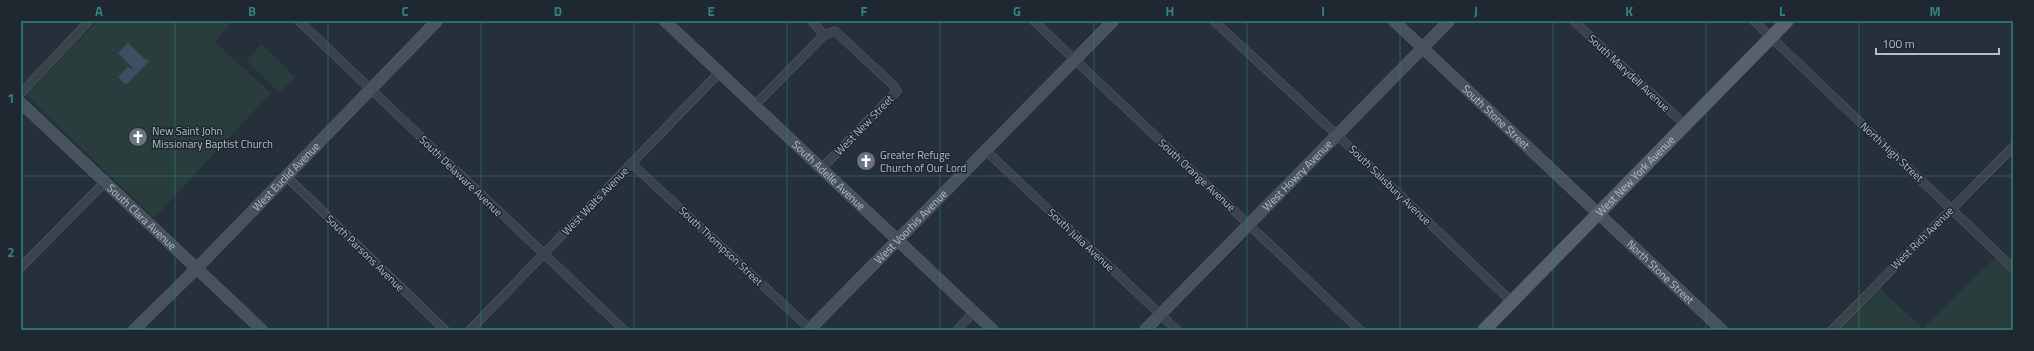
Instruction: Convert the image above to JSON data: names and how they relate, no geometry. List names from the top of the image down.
{
  "streets": {
    "main road": ["West New York Avenue"],
    "street": [
      "South Marydell Avenue",
      "South Stone Street",
      "West New Street",
      "North High Street",
      "South Orange Avenue",
      "West Howry Avenue",
      "West Euclid Avenue",
      "South Delaware Avenue",
      "South Adelle Avenue",
      "South Salisbury Avenue",
      "West Walts Avenue",
      "South Clara Avenue",
      "West Voorhis Avenue",
      "West Rich Avenue",
      "South Julia Avenue",
      "South Thompson Street",
      "South Parsons Avenue",
      "North Stone Street"
    ]
  },
  "crossings": [
    ["South Marydell Avenue", "West New York Avenue"],
    ["South Stone Street", "West Howry Avenue"],
    ["South Stone Street", "West New York Avenue"],
    ["South Stone Street", "North Stone Street"],
    ["West New Street", "South Adelle Avenue"],
    ["North High Street", "West New York Avenue"],
    ["North High Street", "West Rich Avenue"],
    ["South Orange Avenue", "West Howry Avenue"],
    ["South Orange Avenue", "West Voorhis Avenue"],
    ["West Howry Avenue", "South Salisbury Avenue"],
    ["West Howry Avenue", "South Julia Avenue"],
    ["West Euclid Avenue", "South Delaware Avenue"],
    ["West Euclid Avenue", "South Clara Avenue"],
    ["West Euclid Avenue", "South Parsons Avenue"],
    ["South Delaware Avenue", "West Walts Avenue"],
    ["South Adelle Avenue", "West Walts Avenue"],
    ["South Adelle Avenue", "West Voorhis Avenue"],
    ["West New York Avenue", "South Salisbury Avenue"],
    ["West New York Avenue", "North Stone Street"],
    ["West Walts Avenue", "South Thompson Street"],
    ["West Voorhis Avenue", "South Julia Avenue"],
    ["West Voorhis Avenue", "South Thompson Street"]
  ],
  "places": {
    "church": ["New Saint John Missionary Baptist Church", "Greater Refuge Church of Our Lord"]
  },
  "scale_bar": "100 m",
  "grid": {
    "columns": [
      "A",
      "B",
      "C",
      "D",
      "E",
      "F",
      "G",
      "H",
      "I",
      "J",
      "K",
      "L",
      "M"
    ],
    "rows": ["1", "2"]
  }
}
